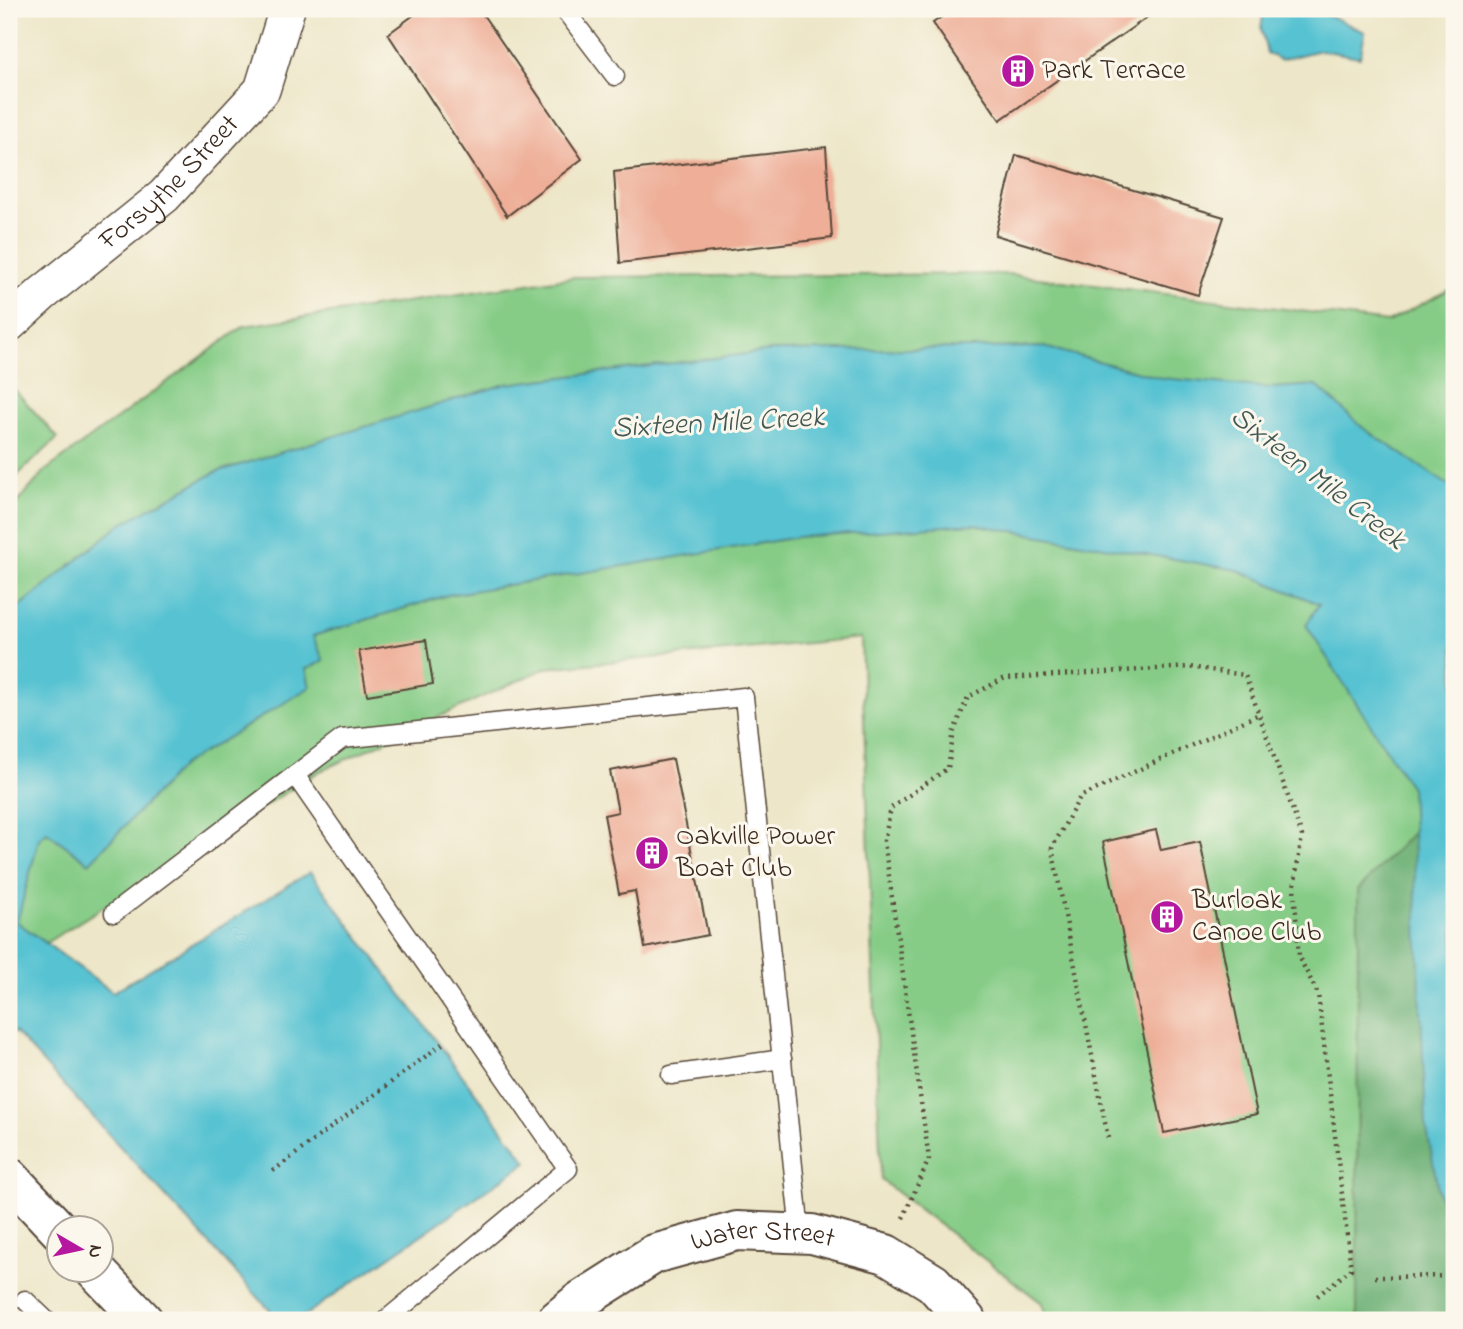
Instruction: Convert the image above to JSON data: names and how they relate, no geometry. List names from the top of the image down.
{
  "streets": {
    "street": ["Forsythe Street", "Water Street"]
  },
  "water": ["Sixteen Mile Creek"],
  "places": {
    "building": ["Park Terrace", "Oakville Power Boat Club", "Burloak Canoe Club"]
  },
  "north": "right"
}
